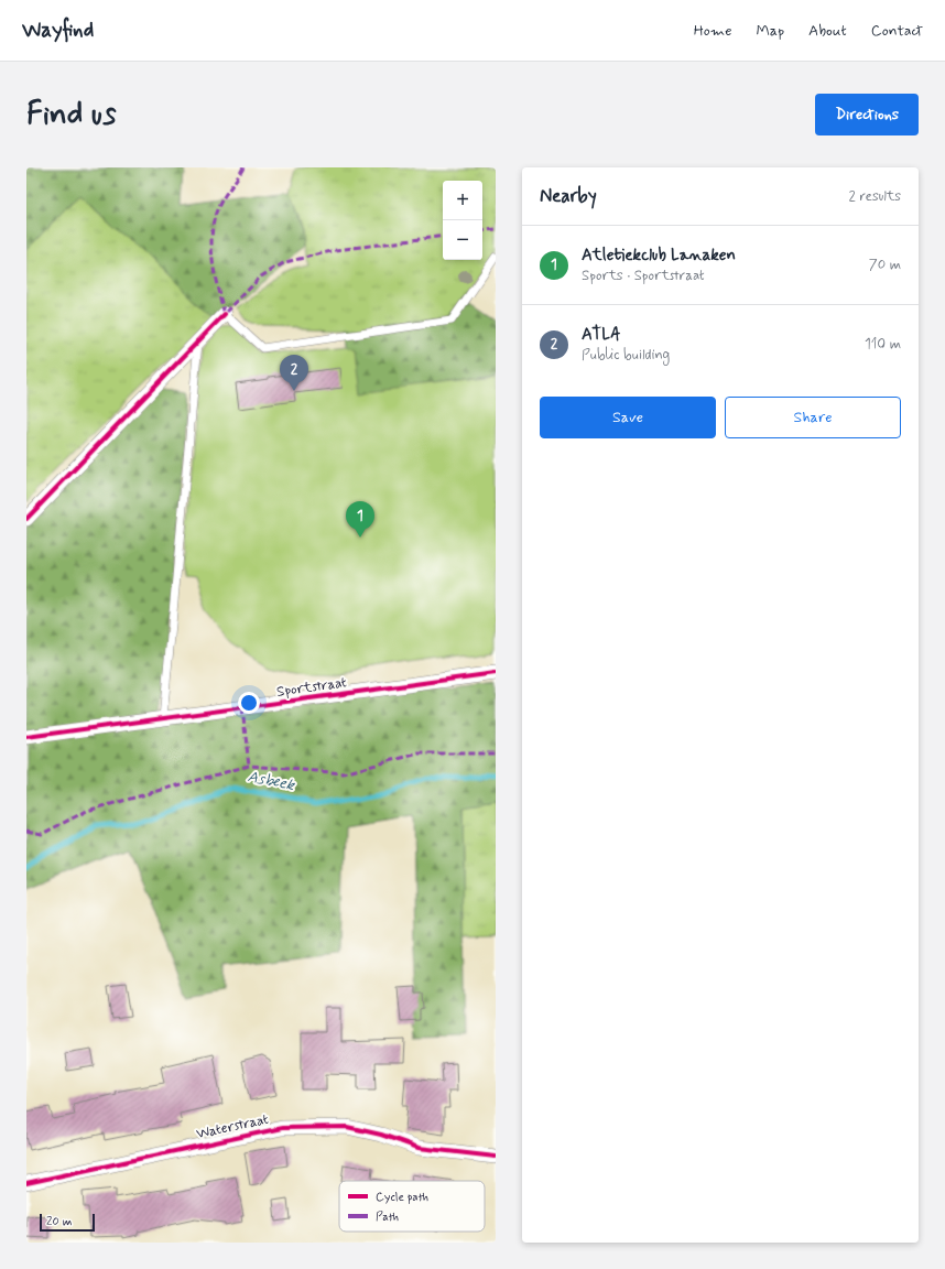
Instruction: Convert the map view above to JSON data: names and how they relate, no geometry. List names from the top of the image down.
{
  "streets": {
    "street": ["Sportstraat", "Waterstraat"]
  },
  "water": ["Asbeek"],
  "legend": ["Cycle path", "Path"],
  "scale_bar": "20 m",
  "page": {
    "header": "Wayfind",
    "nav": [
      "Home",
      "Map",
      "About",
      "Contact"
    ],
    "buttons": [
      "Directions",
      ["Save", "Share"]
    ],
    "title": "Find us",
    "heading": ["Nearby", "2 results"],
    "map_buttons": ["+", "−"],
    "list": [
      {
        "mark": "1",
        "name": "Atletiekclub Lanaken",
        "note": "Sports · Sportstraat",
        "value": "70 m"
      },
      {
        "mark": "2",
        "name": "ATLA",
        "note": "Public building",
        "value": "110 m"
      }
    ],
    "pins": ["2", "1"],
    "scale": "20 m"
  }
}
